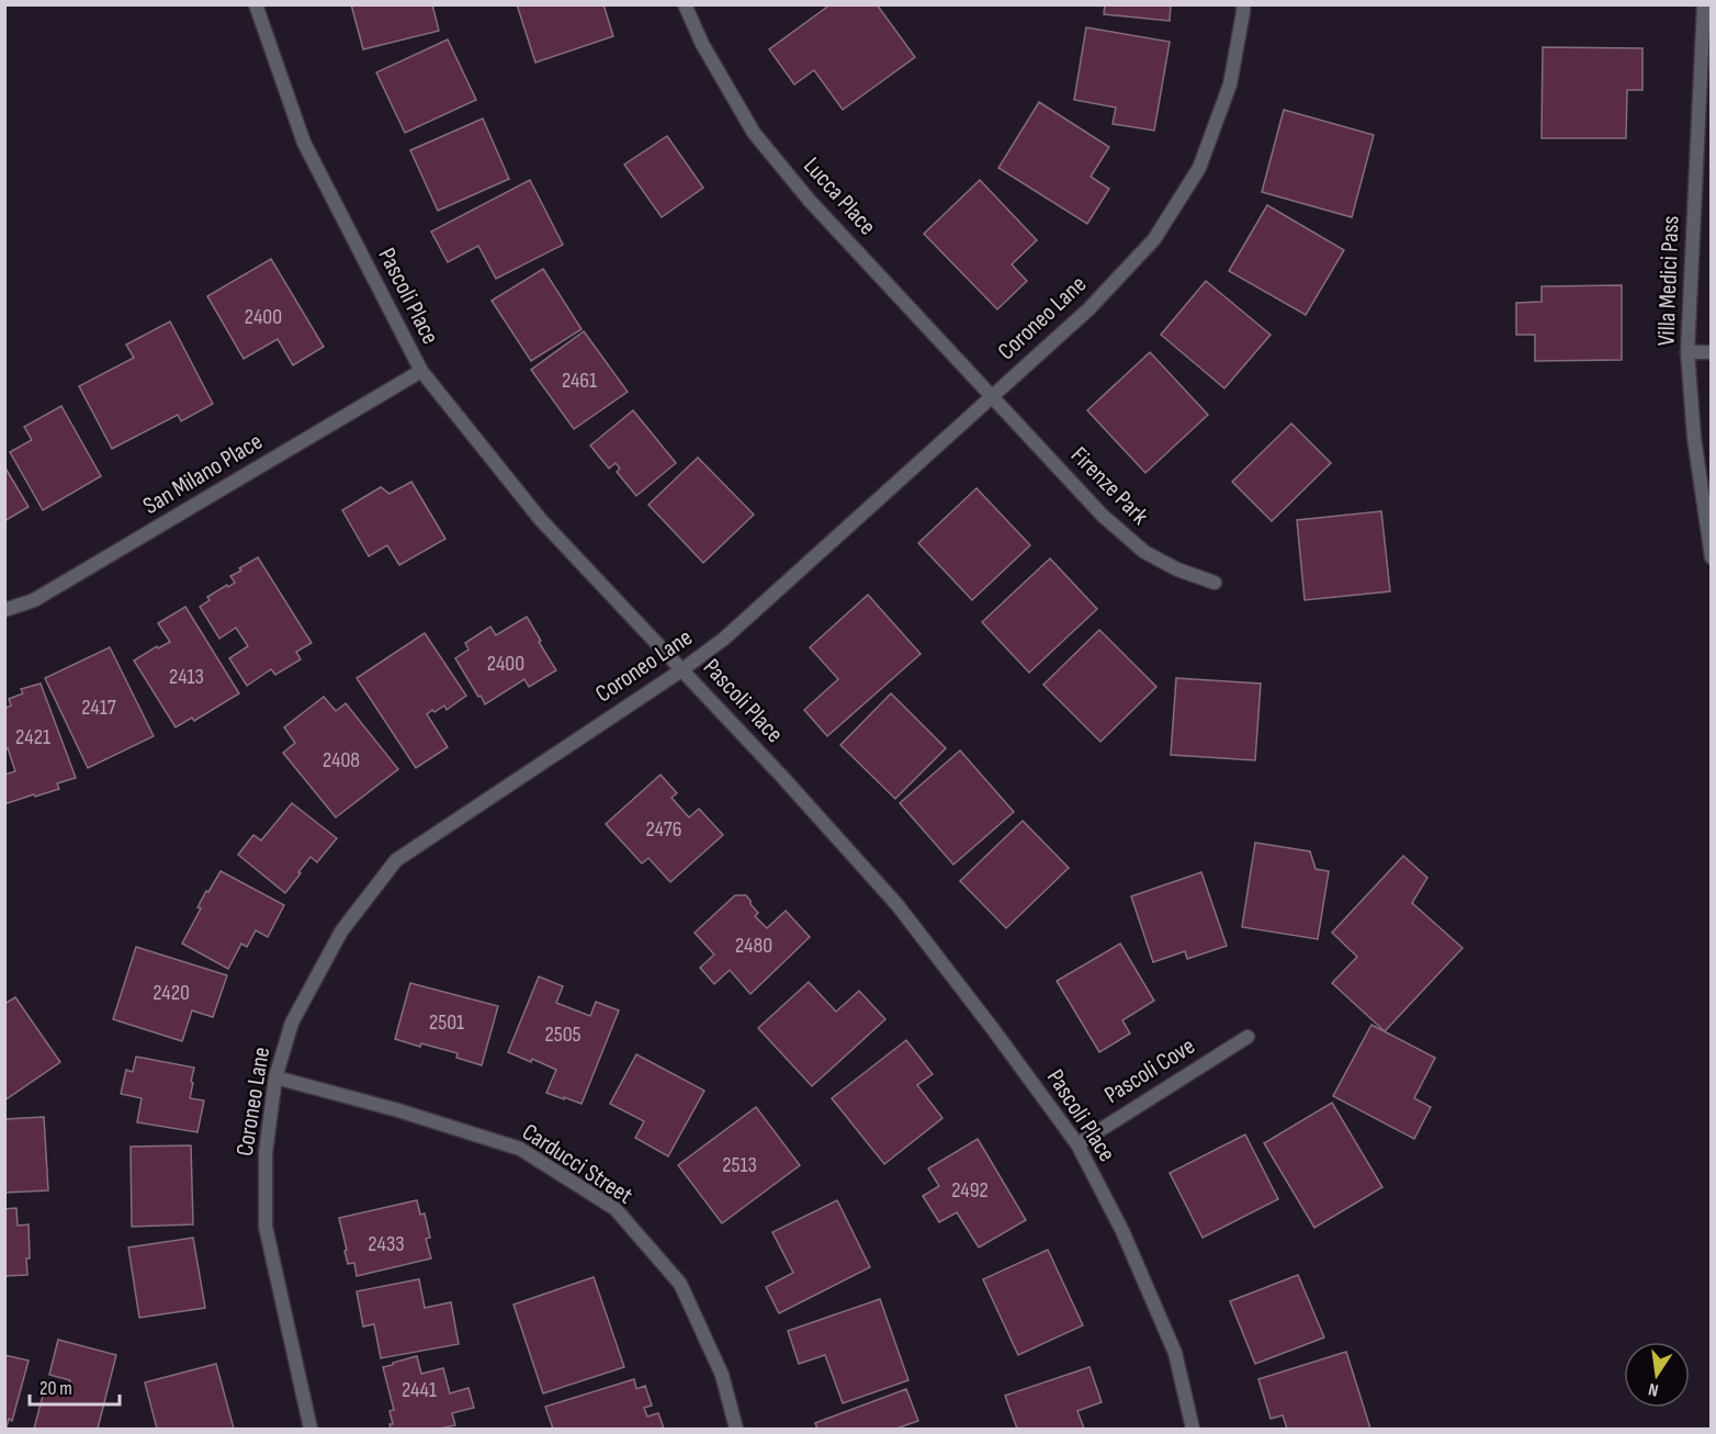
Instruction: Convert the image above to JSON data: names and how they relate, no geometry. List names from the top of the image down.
{
  "streets": {
    "street": [
      "Lucca Place",
      "Villa Medici Pass",
      "Pascoli Place",
      "Coroneo Lane",
      "San Milano Place",
      "Firenze Park",
      "Pascoli Cove",
      "Carducci Street"
    ]
  },
  "crossings": [
    ["Lucca Place", "Coroneo Lane"],
    ["Lucca Place", "Firenze Park"],
    ["Pascoli Place", "Coroneo Lane"],
    ["Pascoli Place", "San Milano Place"],
    ["Pascoli Place", "Pascoli Cove"],
    ["Coroneo Lane", "Firenze Park"],
    ["Coroneo Lane", "Carducci Street"]
  ],
  "house_numbers": [
    "2400",
    "2461",
    "2400",
    "2413",
    "2417",
    "2421",
    "2408",
    "2476",
    "2480",
    "2420",
    "2501",
    "2505",
    "2513",
    "2492",
    "2433",
    "2441"
  ],
  "scale_bar": "20 m",
  "north": "bottom"
}
